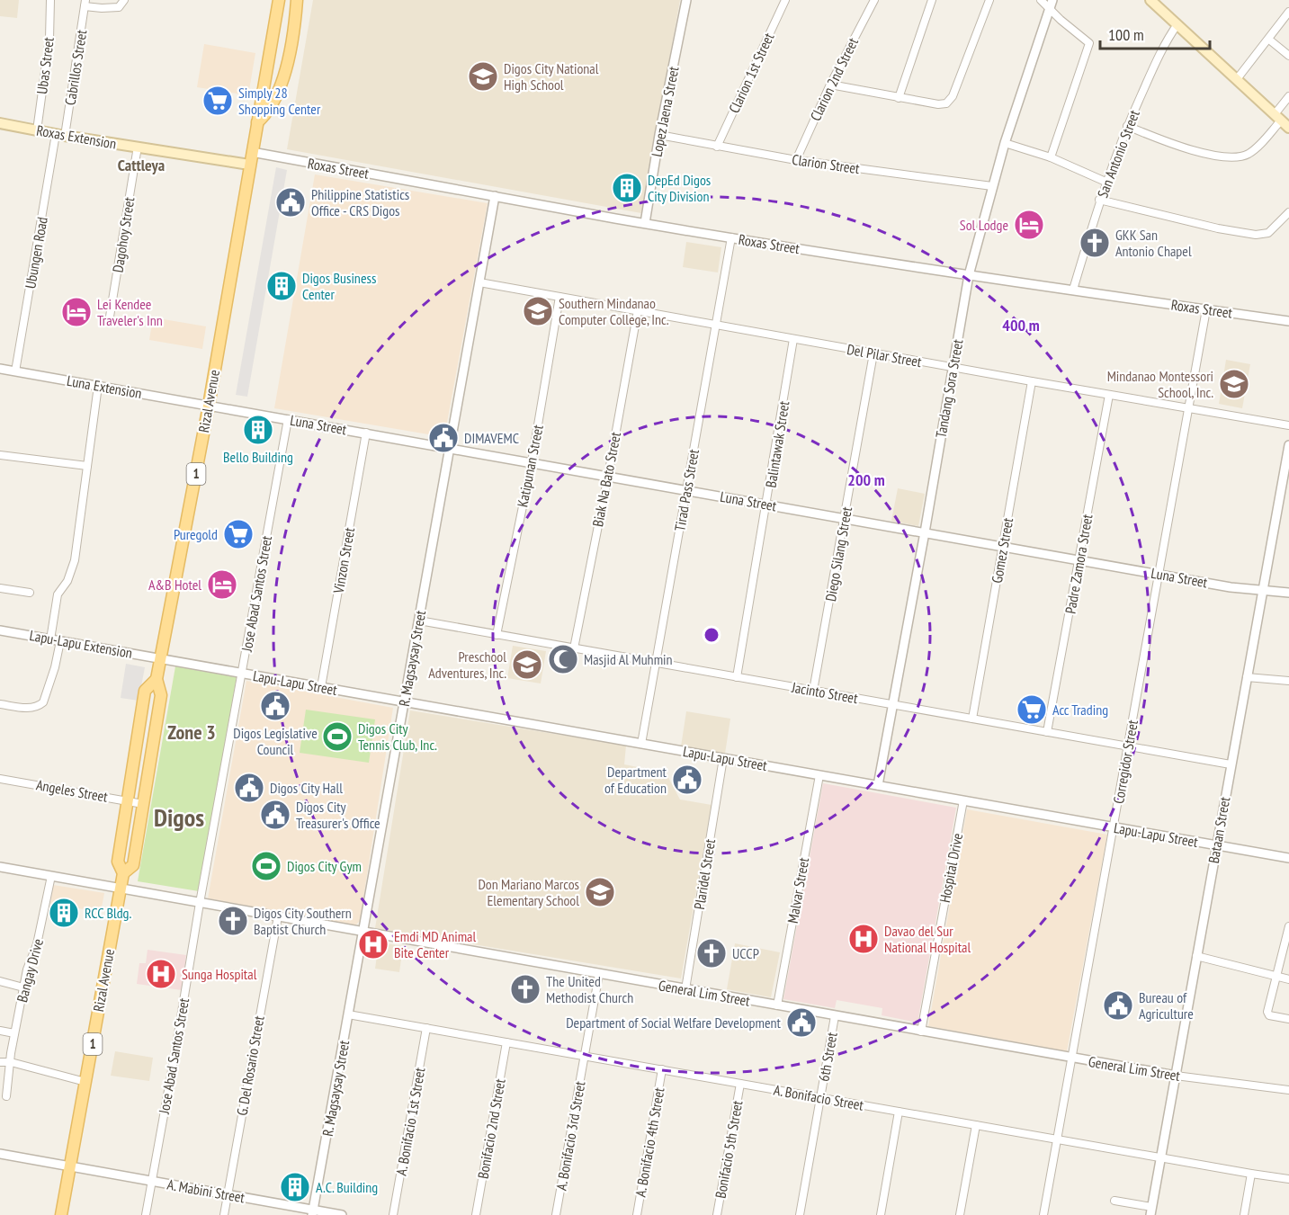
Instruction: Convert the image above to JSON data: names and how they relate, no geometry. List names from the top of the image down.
{
  "streets": {
    "main road": ["Roxas Extension", "Rizal Avenue", "1"],
    "street": [
      "Ubas Street",
      "Cabrillos Street",
      "Clarion 1st Street",
      "Clarion 2nd Street",
      "Lopez Jaena Street",
      "San Antonio Street",
      "Clarion Street",
      "Roxas Street",
      "Dagohoy Street",
      "Ubungen Road",
      "Del Pilar Street",
      "Luna Extension",
      "Tandang Sora Street",
      "Luna Street",
      "Balintawak Street",
      "Katipunan Street",
      "Biak Na Bato Street",
      "Tirad Pass Street",
      "Gomez Street",
      "Diego Silang Street",
      "Vinzon Street",
      "Padre Zamora Street",
      "Jose Abad Santos Street",
      "Lapu-Lapu Extension",
      "R. Magsaysay Street",
      "Lapu-Lapu Street",
      "Jacinto Street",
      "Corregidor Street",
      "Angeles Street",
      "Bataan Street",
      "Hospital Drive",
      "Plaridel Street",
      "Malvar Street",
      "Bangay Drive",
      "General Lim Street",
      "6th Street",
      "G. Del Rosario Street",
      "A. Bonifacio Street",
      "A. Bonifacio 1st Street",
      "Bonifacio 2nd Street",
      "A. Bonifacio 3rd Street",
      "A. Bonifacio 4th Street",
      "Bonifacio 5th Street",
      "A. Mabini Street"
    ]
  },
  "crossings": [
    ["Ubas Street", "Roxas Extension"],
    ["Cabrillos Street", "Roxas Extension"],
    ["Cabrillos Street", "Ubungen Road"],
    ["Clarion 1st Street", "Clarion Street"],
    ["Clarion 2nd Street", "Clarion Street"],
    ["Lopez Jaena Street", "Clarion Street"],
    ["Lopez Jaena Street", "Roxas Street"],
    ["Roxas Extension", "Dagohoy Street"],
    ["Roxas Extension", "Ubungen Road"],
    ["Roxas Extension", "Rizal Avenue"],
    ["San Antonio Street", "Roxas Street"],
    ["Clarion Street", "Tandang Sora Street"],
    ["Roxas Street", "Tandang Sora Street"],
    ["Roxas Street", "Rizal Avenue"],
    ["Roxas Street", "Tirad Pass Street"],
    ["Roxas Street", "R. Magsaysay Street"],
    ["Roxas Street", "Corregidor Street"],
    ["Ubungen Road", "Luna Extension"],
    ["Del Pilar Street", "Tandang Sora Street"],
    ["Del Pilar Street", "Balintawak Street"],
    ["Del Pilar Street", "Katipunan Street"],
    ["Del Pilar Street", "Biak Na Bato Street"],
    ["Del Pilar Street", "Tirad Pass Street"],
    ["Del Pilar Street", "Gomez Street"],
    ["Del Pilar Street", "Diego Silang Street"],
    ["Del Pilar Street", "Padre Zamora Street"],
    ["Del Pilar Street", "R. Magsaysay Street"],
    ["Del Pilar Street", "Corregidor Street"],
    ["Luna Extension", "Rizal Avenue"],
    ["Luna Extension", "Luna Street"],
    ["Tandang Sora Street", "Luna Street"],
    ["Tandang Sora Street", "Lapu-Lapu Street"],
    ["Tandang Sora Street", "Jacinto Street"],
    ["Rizal Avenue", "Luna Street"],
    ["Rizal Avenue", "Lapu-Lapu Extension"],
    ["Rizal Avenue", "Lapu-Lapu Street"],
    ["Rizal Avenue", "Angeles Street"],
    ["Rizal Avenue", "General Lim Street"],
    ["Rizal Avenue", "A. Mabini Street"],
    ["Luna Street", "Balintawak Street"],
    ["Luna Street", "Katipunan Street"],
    ["Luna Street", "Biak Na Bato Street"],
    ["Luna Street", "Tirad Pass Street"],
    ["Luna Street", "Gomez Street"],
    ["Luna Street", "Diego Silang Street"],
    ["Luna Street", "Vinzon Street"],
    ["Luna Street", "Padre Zamora Street"],
    ["Luna Street", "Jose Abad Santos Street"],
    ["Luna Street", "R. Magsaysay Street"],
    ["Luna Street", "Corregidor Street"],
    ["Luna Street", "Bataan Street"],
    ["Balintawak Street", "Jacinto Street"],
    ["Katipunan Street", "Jacinto Street"],
    ["Biak Na Bato Street", "Jacinto Street"],
    ["Tirad Pass Street", "Lapu-Lapu Street"],
    ["Tirad Pass Street", "Jacinto Street"],
    ["Gomez Street", "Jacinto Street"],
    ["Diego Silang Street", "Jacinto Street"],
    ["Vinzon Street", "Lapu-Lapu Street"],
    ["Padre Zamora Street", "Jacinto Street"],
    ["Jose Abad Santos Street", "Lapu-Lapu Street"],
    ["Jose Abad Santos Street", "General Lim Street"],
    ["Jose Abad Santos Street", "A. Mabini Street"],
    ["Lapu-Lapu Extension", "Lapu-Lapu Street"],
    ["R. Magsaysay Street", "Lapu-Lapu Street"],
    ["R. Magsaysay Street", "Jacinto Street"],
    ["R. Magsaysay Street", "General Lim Street"],
    ["R. Magsaysay Street", "A. Bonifacio Street"],
    ["R. Magsaysay Street", "A. Mabini Street"],
    ["Lapu-Lapu Street", "Corregidor Street"],
    ["Lapu-Lapu Street", "Bataan Street"],
    ["Lapu-Lapu Street", "Hospital Drive"],
    ["Lapu-Lapu Street", "Plaridel Street"],
    ["Lapu-Lapu Street", "Malvar Street"],
    ["Jacinto Street", "Corregidor Street"],
    ["Jacinto Street", "Bataan Street"],
    ["Corregidor Street", "General Lim Street"],
    ["Corregidor Street", "A. Bonifacio Street"],
    ["Bataan Street", "General Lim Street"],
    ["Bataan Street", "A. Bonifacio Street"],
    ["Hospital Drive", "General Lim Street"],
    ["Plaridel Street", "General Lim Street"],
    ["Malvar Street", "General Lim Street"],
    ["Bangay Drive", "General Lim Street"],
    ["General Lim Street", "6th Street"],
    ["General Lim Street", "G. Del Rosario Street"],
    ["General Lim Street", "A. Bonifacio 3rd Street"],
    ["6th Street", "A. Bonifacio Street"],
    ["G. Del Rosario Street", "A. Mabini Street"],
    ["A. Bonifacio Street", "A. Bonifacio 1st Street"],
    ["A. Bonifacio Street", "Bonifacio 2nd Street"],
    ["A. Bonifacio Street", "A. Bonifacio 3rd Street"],
    ["A. Bonifacio Street", "A. Bonifacio 4th Street"],
    ["A. Bonifacio Street", "Bonifacio 5th Street"]
  ],
  "districts": ["Cattleya", "Zone 3", "Digos"],
  "places": {
    "school or university": [
      "Digos City National High School",
      "Southern Mindanao Computer College, Inc.",
      "Mindanao Montessori School, Inc.",
      "Preschool Adventures, Inc.",
      "Don Mariano Marcos Elementary School"
    ],
    "supermarket": ["Simply 28 Shopping Center", "Puregold", "Acc Trading"],
    "building": [
      "DepEd Digos City Division",
      "Digos Business Center",
      "Bello Building",
      "RCC Bldg.",
      "A.C. Building"
    ],
    "public building": [
      "Philippine Statistics Office - CRS Digos",
      "DIMAVEMC",
      "Digos Legislative Council",
      "Department of Education",
      "Digos City Hall",
      "Digos City Treasurer's Office",
      "Bureau of Agriculture",
      "Department of Social Welfare Development"
    ],
    "hotel": ["Sol Lodge", "Lei Kendee Traveler's Inn", "A&B Hotel"],
    "church": [
      "GKK San Antonio Chapel",
      "Digos City Southern Baptist Church",
      "UCCP",
      "The United Methodist Church"
    ],
    "mosque": ["Masjid Al Muhmin"],
    "sports": ["Digos City Tennis Club, Inc.", "Digos City Gym"],
    "hospital": ["Davao del Sur National Hospital", "Emdi MD Animal Bite Center", "Sunga Hospital"]
  },
  "scale_bar": "100 m",
  "rings": ["400 m", "200 m"]
}
